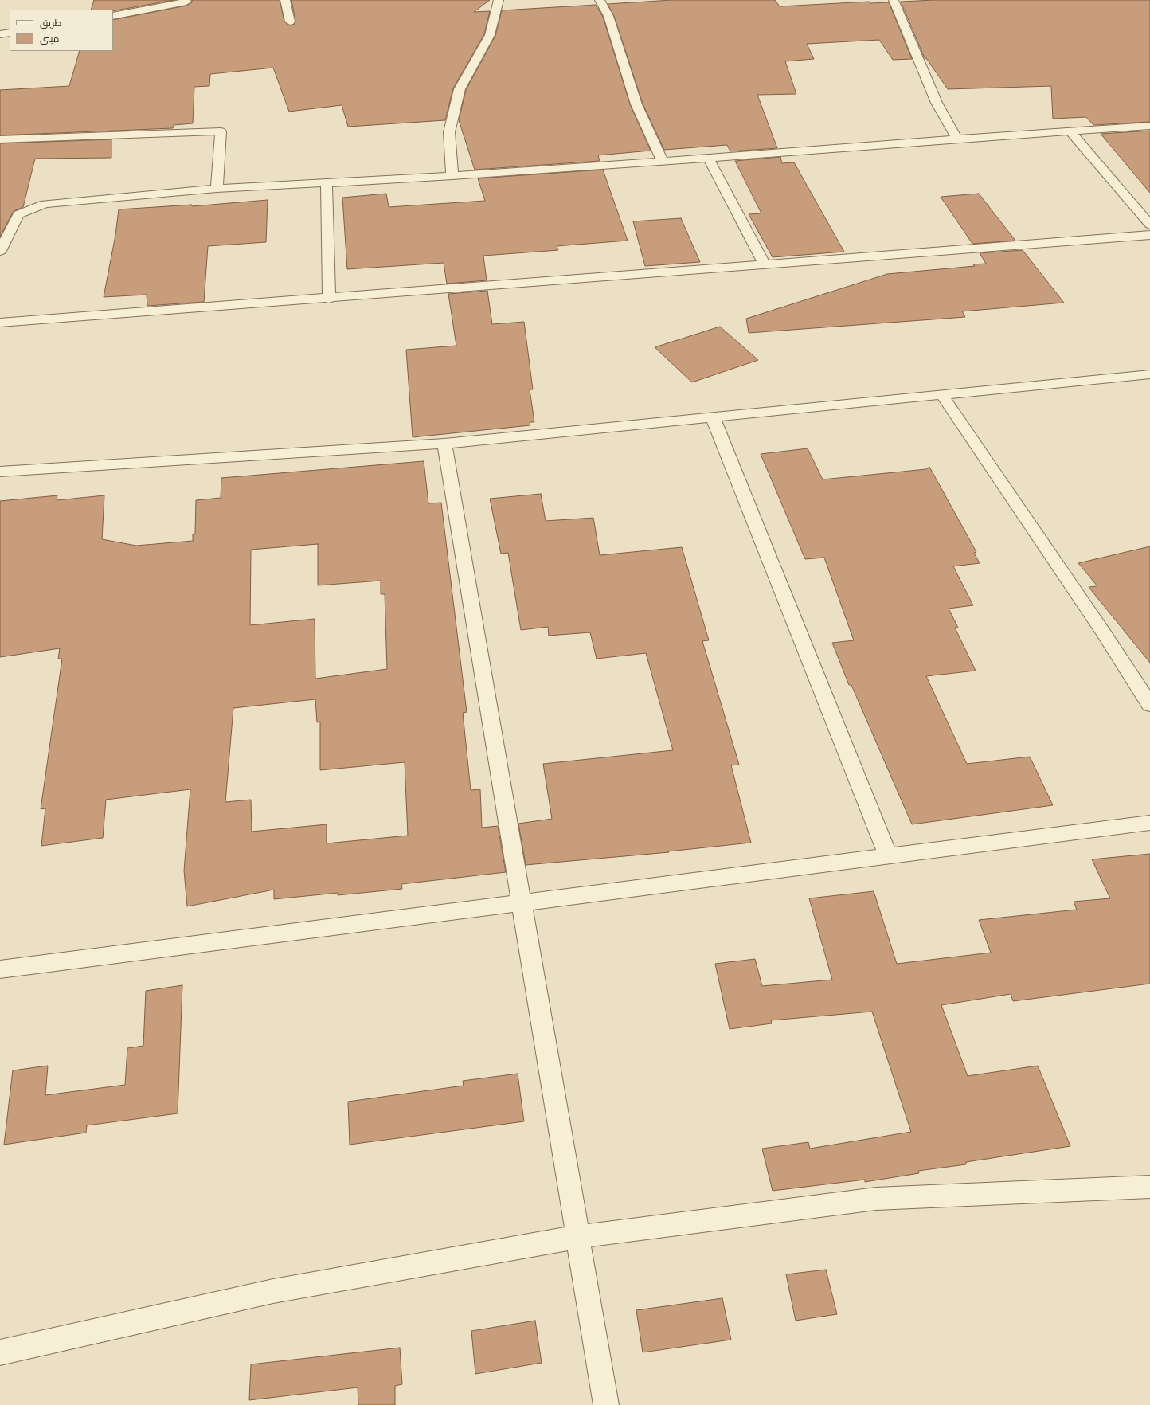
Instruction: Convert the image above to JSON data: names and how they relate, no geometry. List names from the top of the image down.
{
  "legend": ["طريق", "مبنى"]
}
